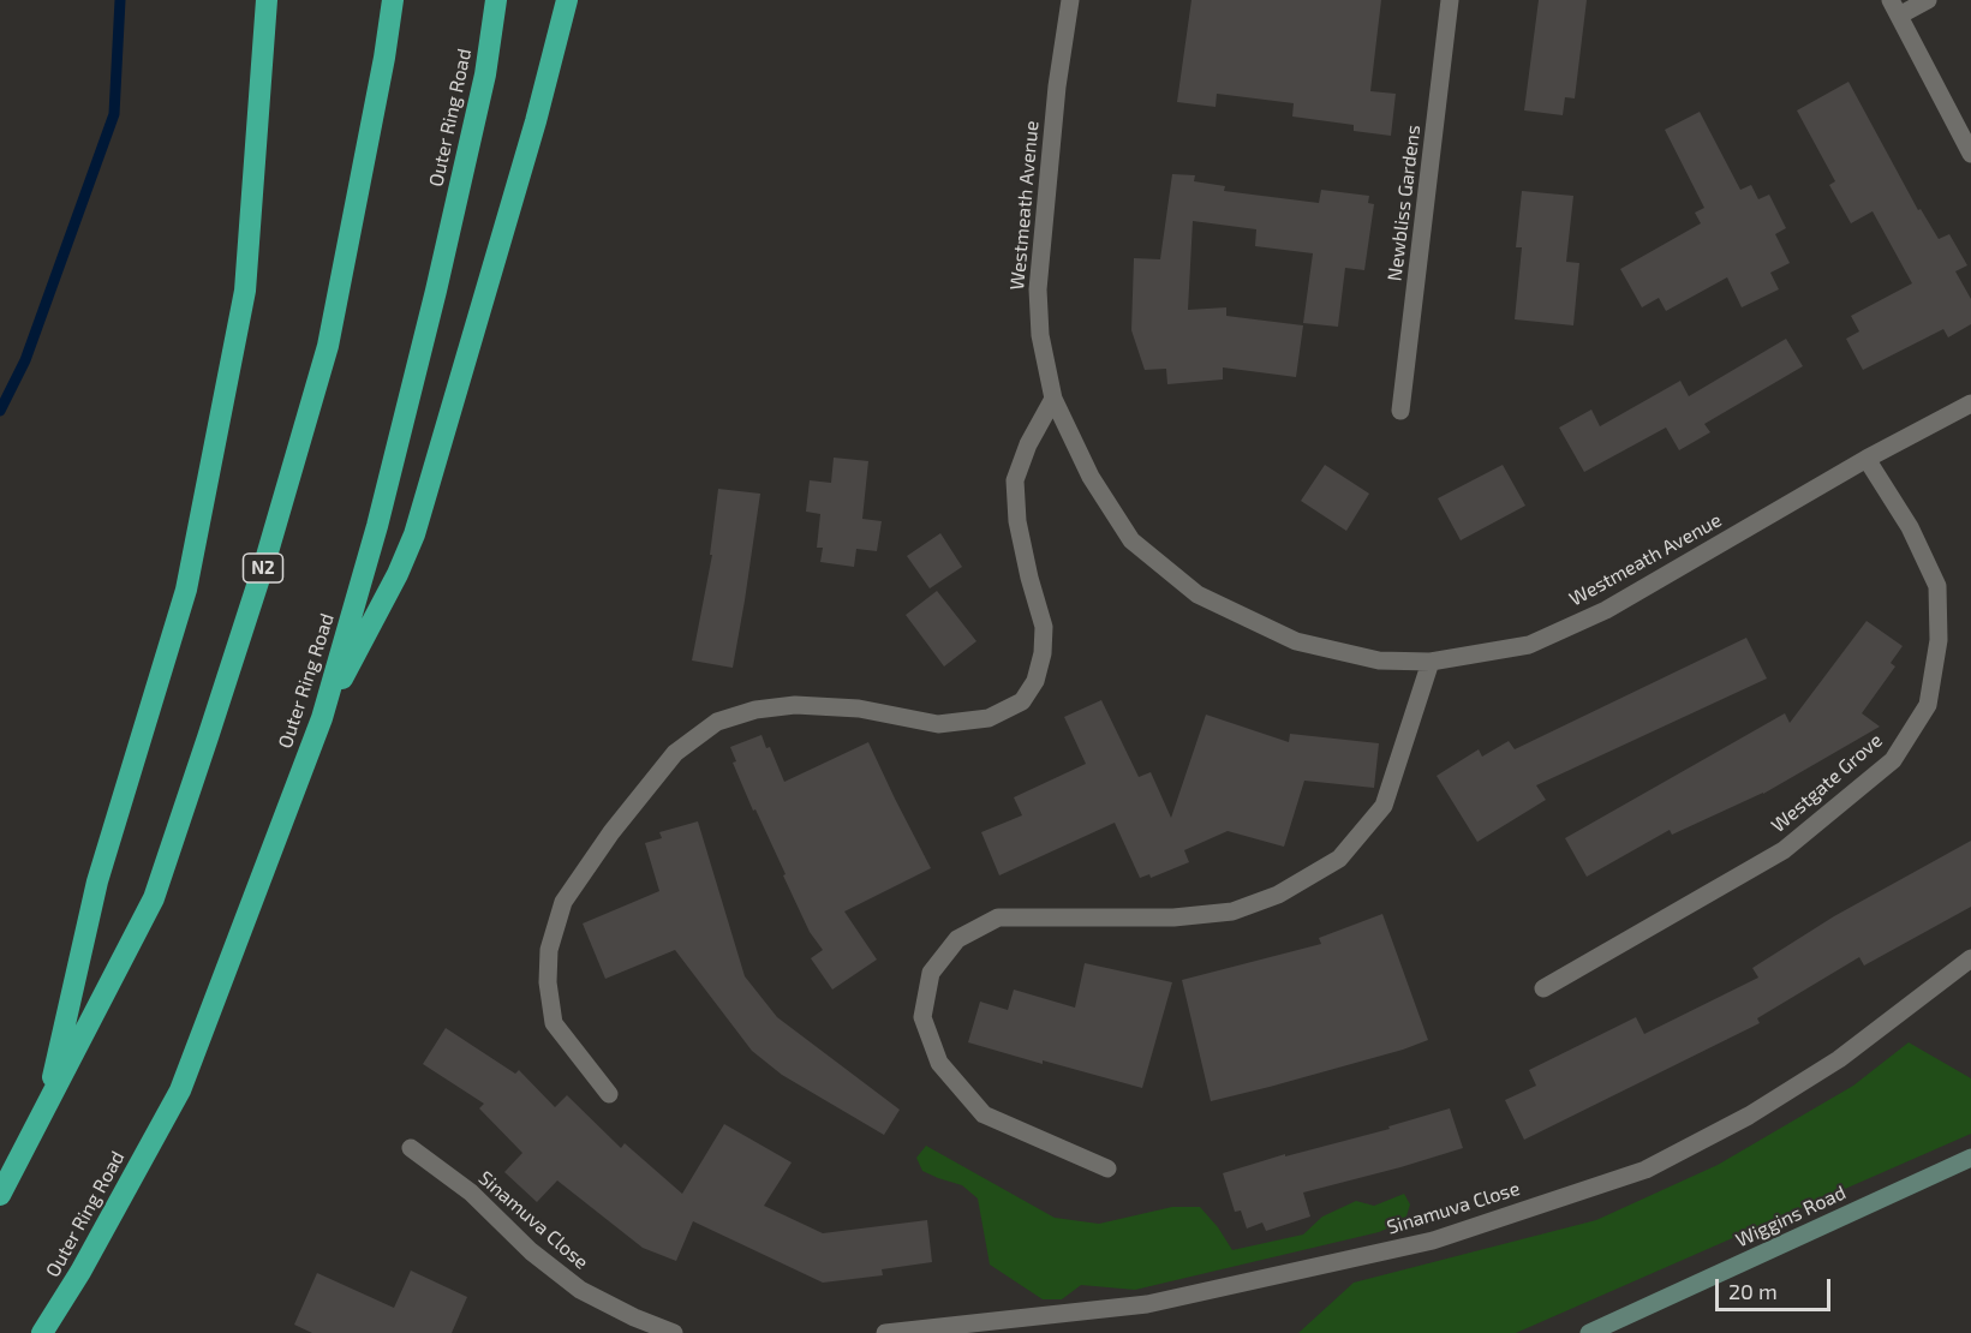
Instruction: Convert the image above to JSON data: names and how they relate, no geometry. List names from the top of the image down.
{
  "streets": {
    "highway": ["Outer Ring Road", "N2"],
    "street": [
      "Newbliss Gardens",
      "Westmeath Avenue",
      "Westgate Grove",
      "Sinamuva Close",
      "Wiggins Road"
    ]
  },
  "crossings": [
    ["Westmeath Avenue", "Westgate Grove"]
  ],
  "scale_bar": "20 m"
}
